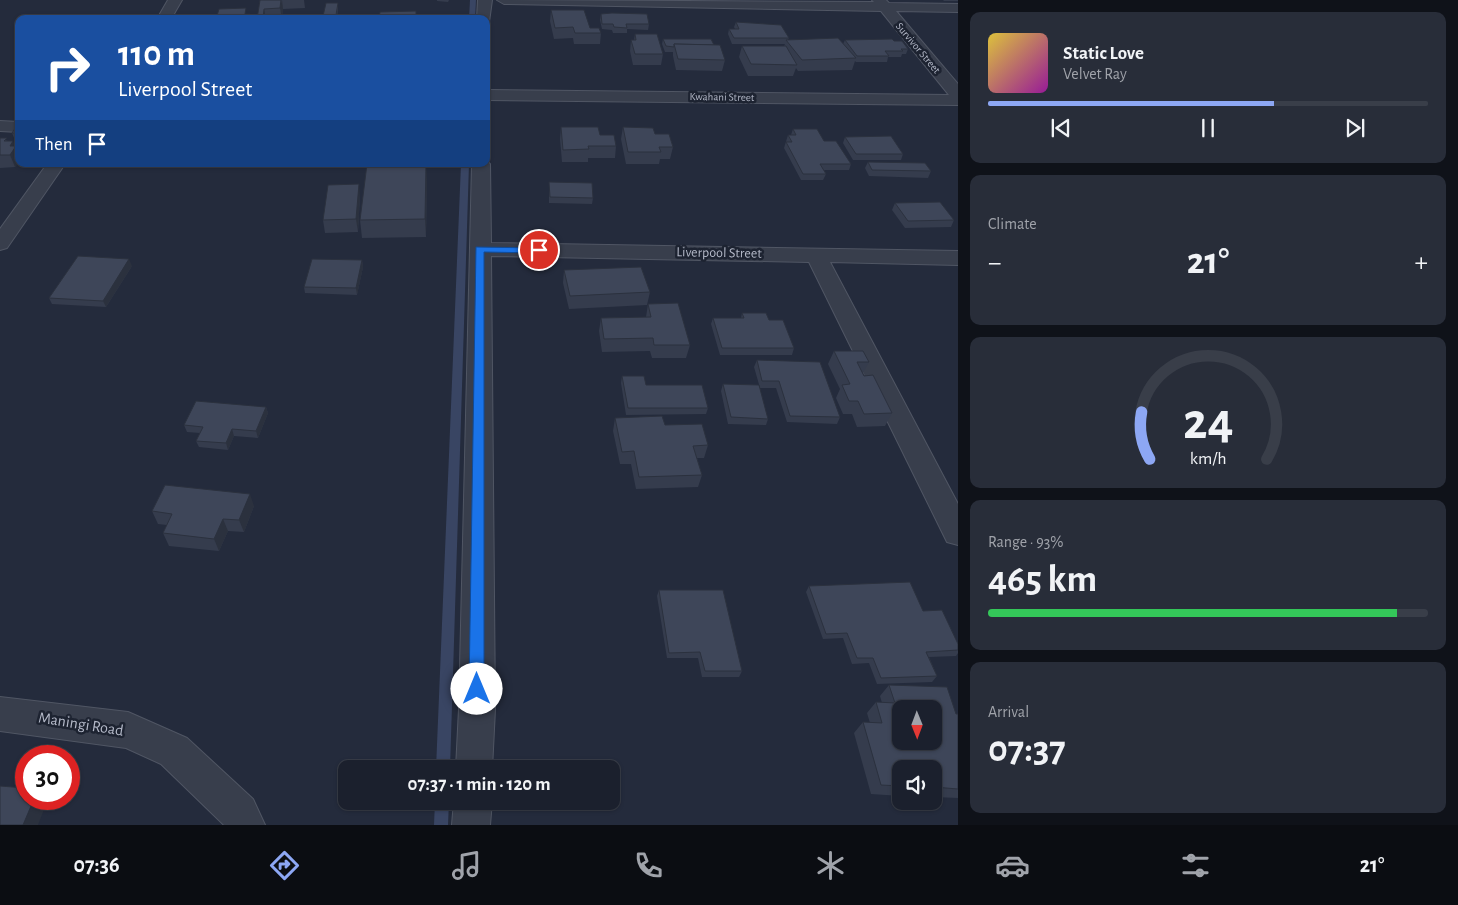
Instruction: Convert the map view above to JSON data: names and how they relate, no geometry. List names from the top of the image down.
{
  "streets": {
    "street": [
      "Survivor Street",
      "Kwahani Street",
      "Liverpool Street",
      "Maningi Road"
    ]
  },
  "north": "bottom",
  "page": {
    "turn": ["110 m", "Liverpool Street"],
    "song": ["Static Love", "Velvet Ray"],
    "then": "Then",
    "tile": [
      "Climate",
      ["Range · 93%", "465 km"],
      ["Arrival", "07:37"]
    ],
    "heat": ["−", "21°", "+"],
    "limit": "30",
    "trip": "07:37 · 1 min · 120 m",
    "tabs": ["07:36", "21°"],
    "gauge": ["24", "km/h"]
  }
}
